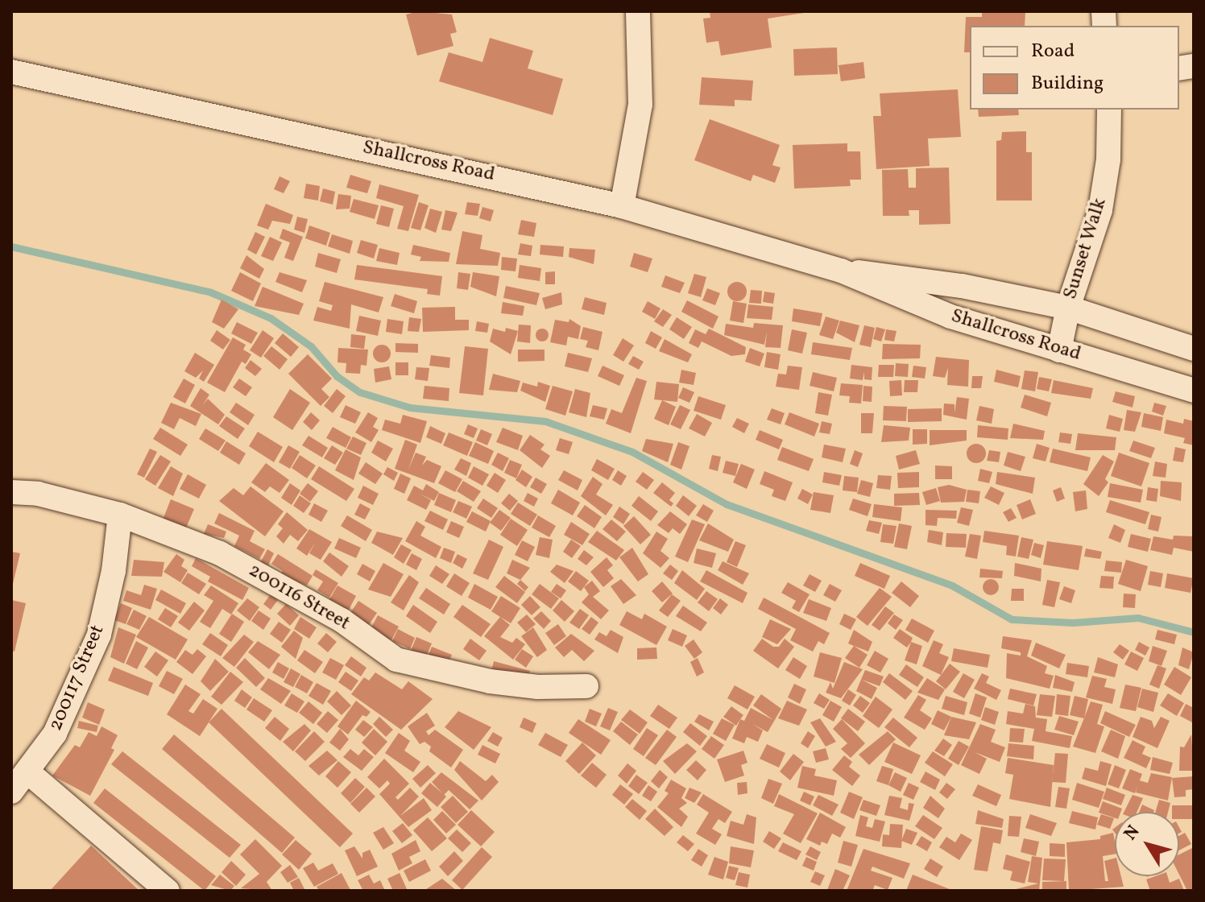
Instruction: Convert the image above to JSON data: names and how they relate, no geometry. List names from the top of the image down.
{
  "streets": {
    "street": [
      "Shallcross Road",
      "Sunset Walk",
      "200116 Street",
      "200117 Street"
    ]
  },
  "crossings": [
    ["Shallcross Road", "Sunset Walk"],
    ["200116 Street", "200117 Street"]
  ],
  "legend": ["Road", "Building"],
  "north": "top left"
}
